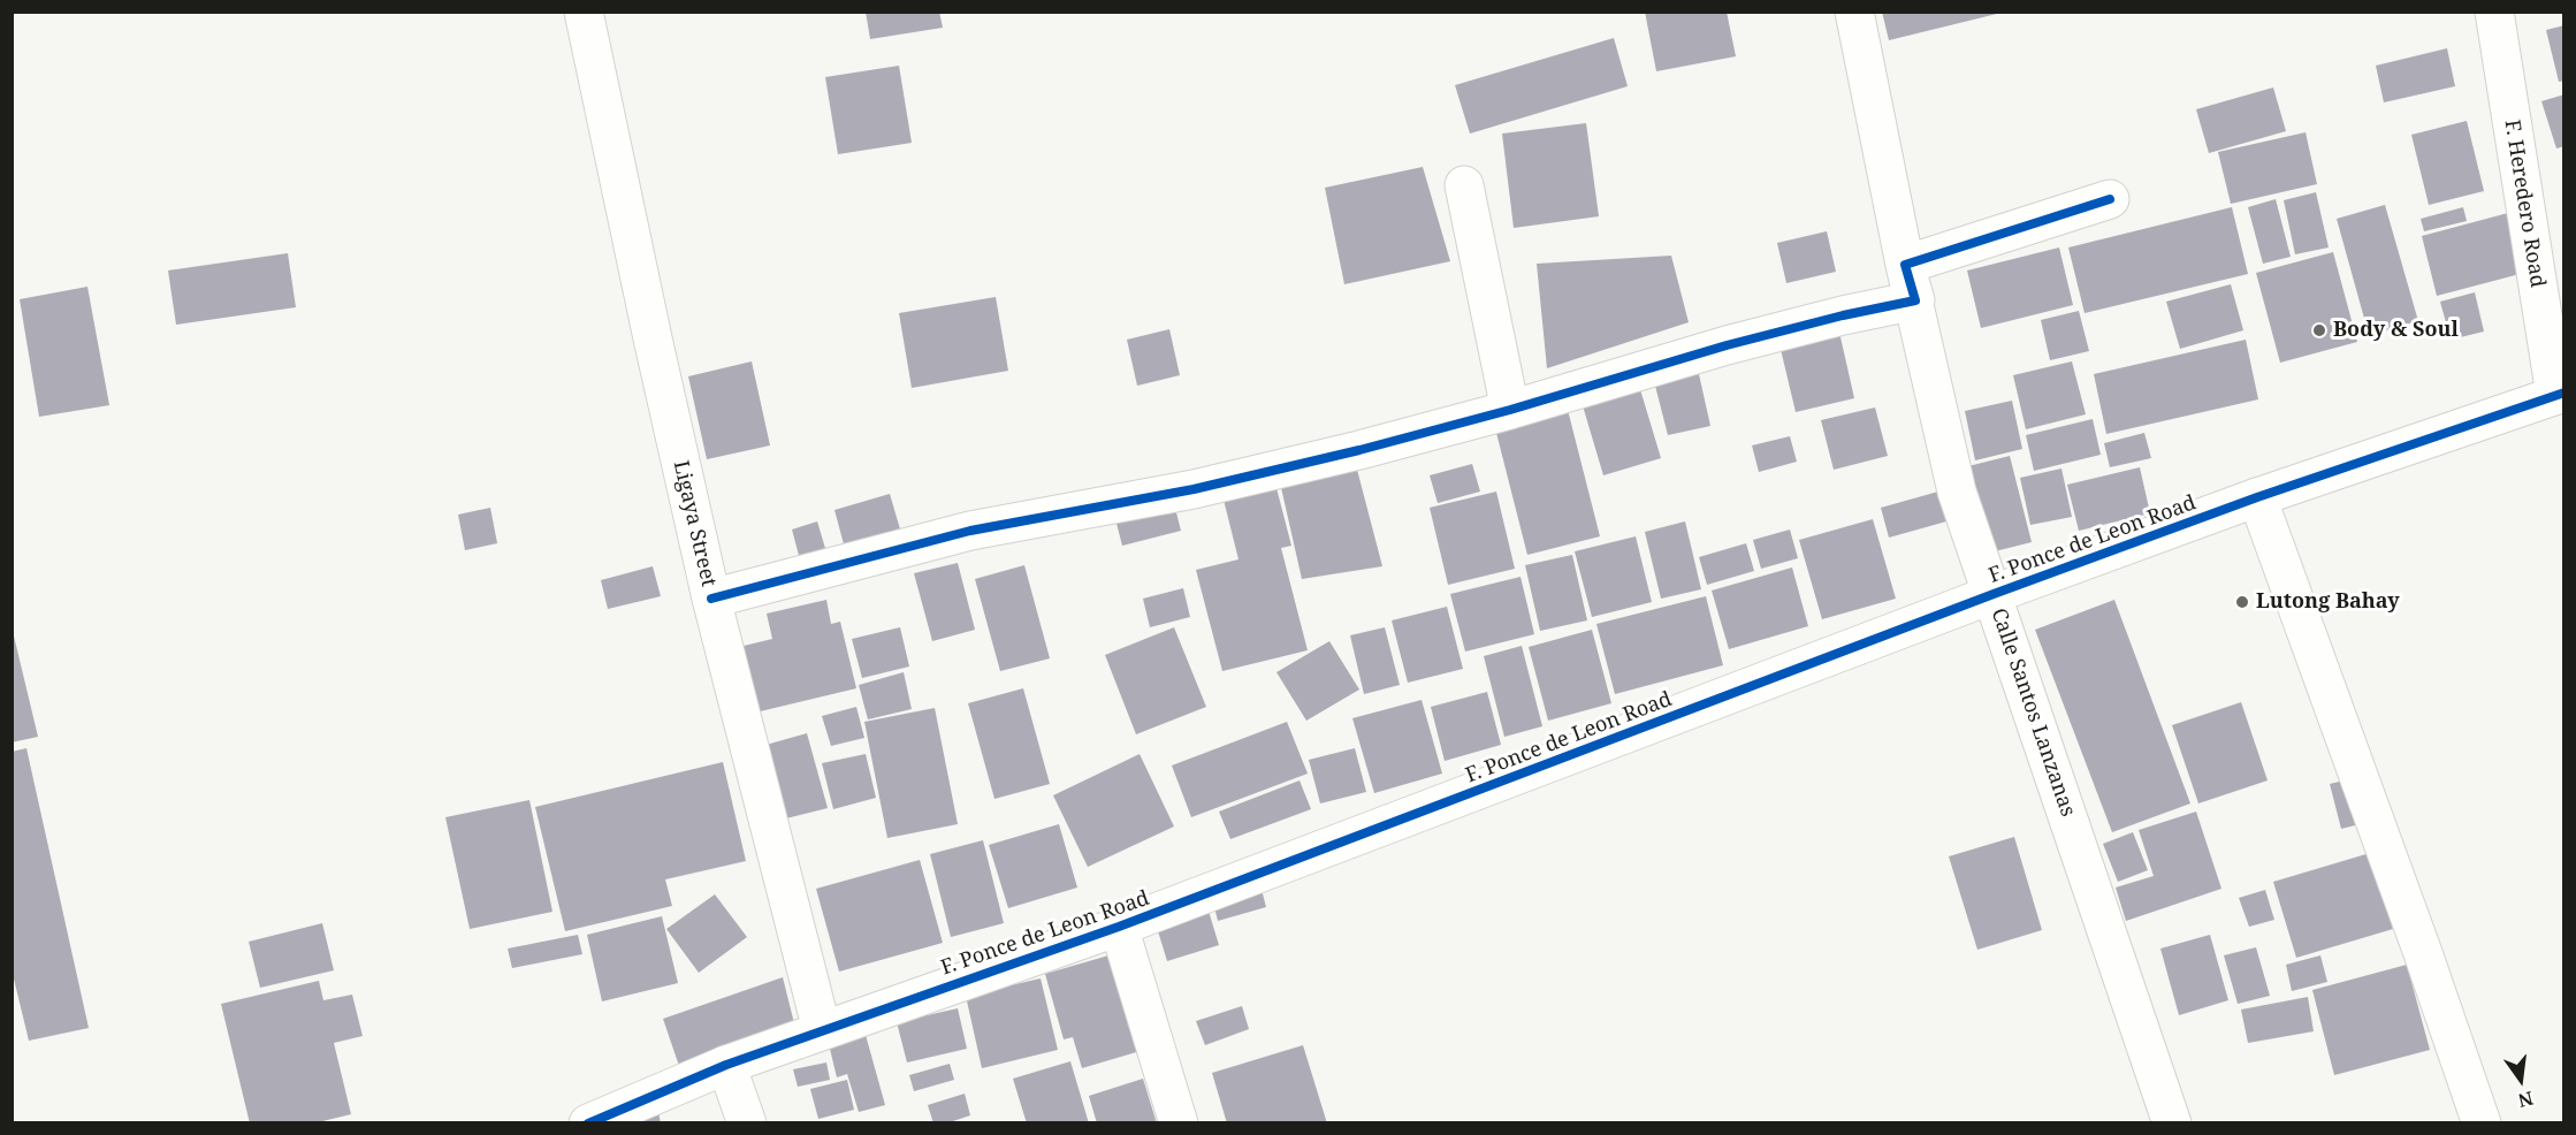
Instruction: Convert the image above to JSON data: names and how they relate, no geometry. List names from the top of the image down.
{
  "streets": {
    "street": [
      "F. Heredero Road",
      "Ligaya Street",
      "F. Ponce de Leon Road",
      "Calle Santos Lanzanas"
    ]
  },
  "crossings": [
    ["F. Heredero Road", "F. Ponce de Leon Road"],
    ["Ligaya Street", "F. Ponce de Leon Road"],
    ["F. Ponce de Leon Road", "Calle Santos Lanzanas"]
  ],
  "places": ["Body & Soul", "Lutong Bahay"],
  "north": "bottom"
}
